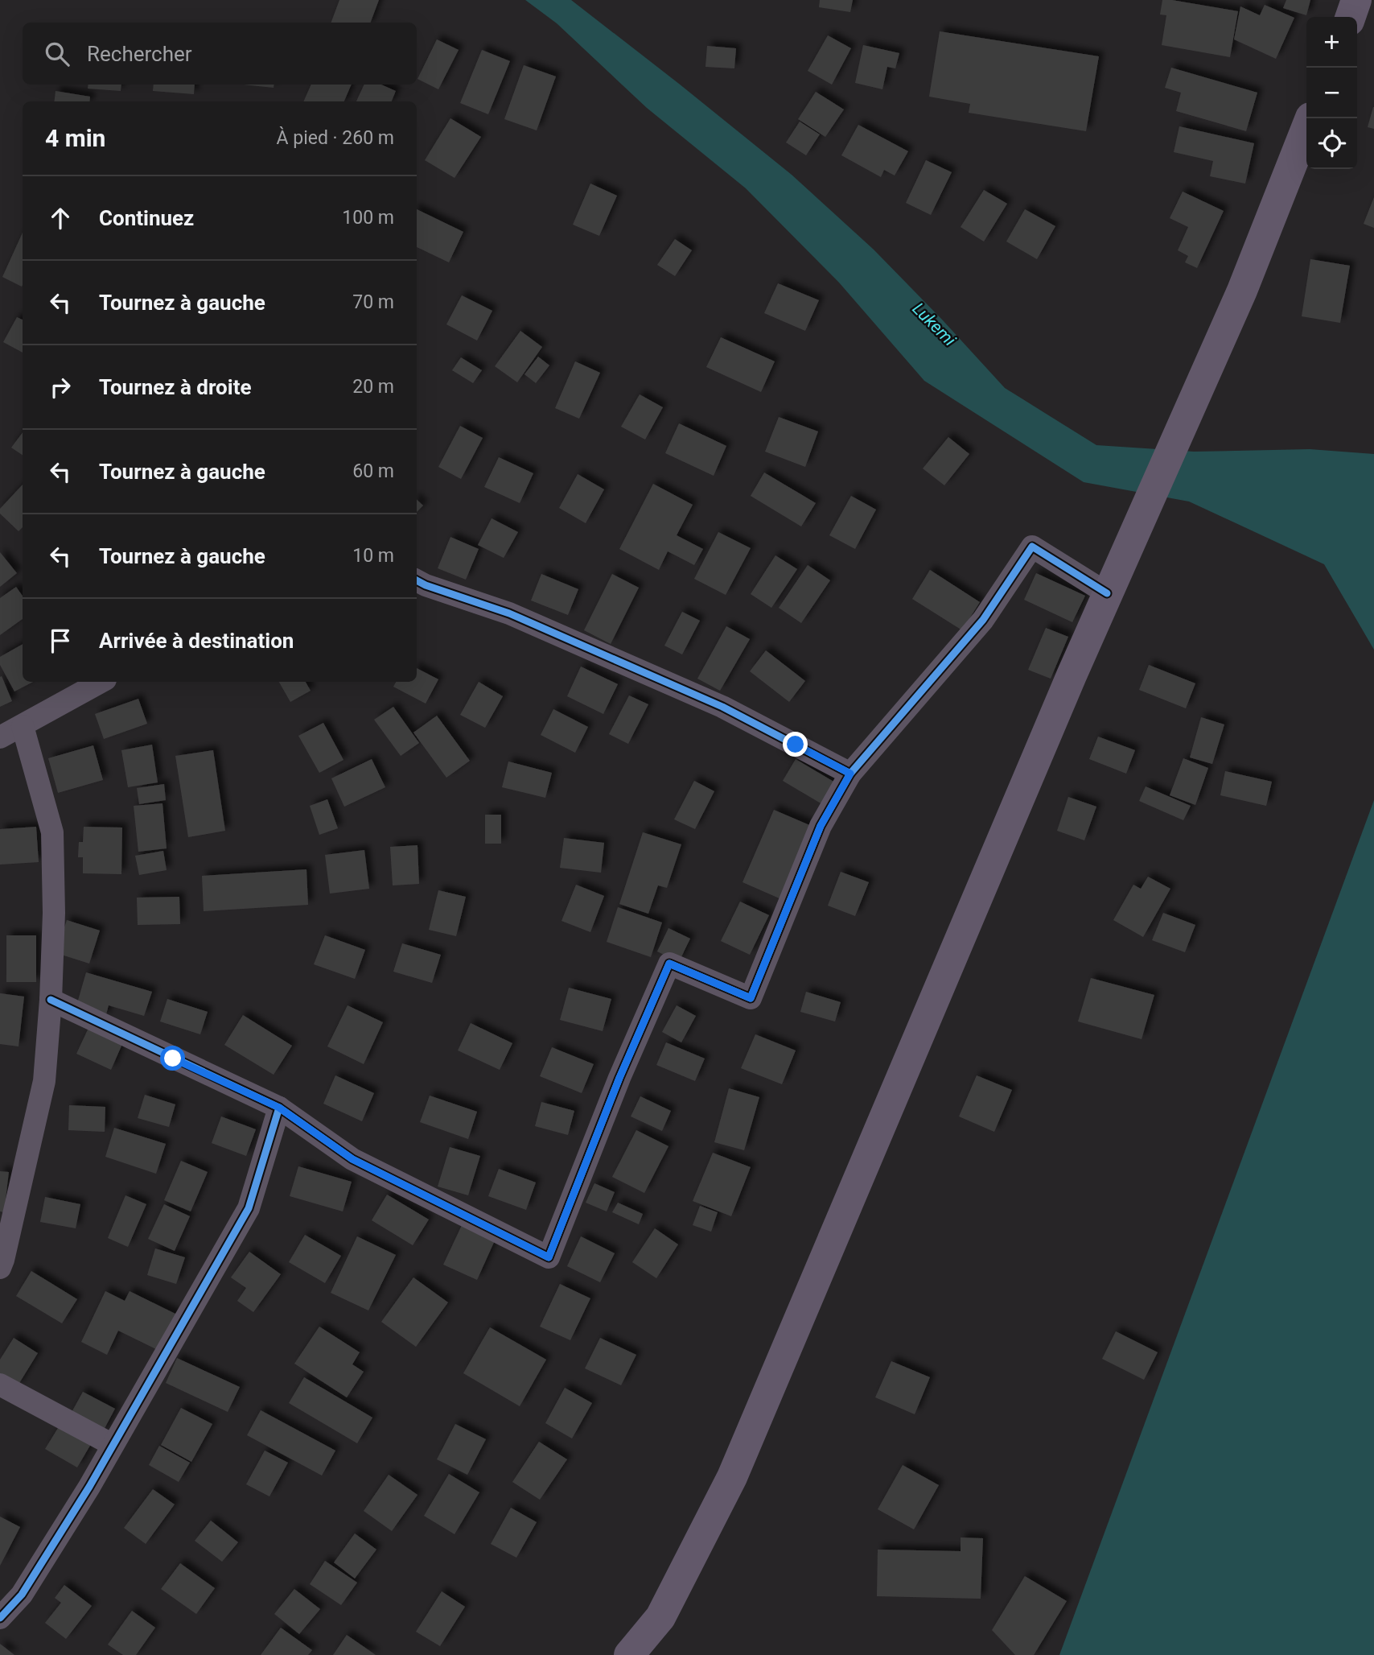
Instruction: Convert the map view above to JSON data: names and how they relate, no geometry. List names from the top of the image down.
{
  "water": ["Lukemi"],
  "page": {
    "map_buttons": ["+", "−"],
    "search": "Rechercher",
    "heading": ["4 min", "À pied · 260 m"],
    "list": [
      ["Continuez", "100 m"],
      ["Tournez à gauche", "70 m"],
      ["Tournez à droite", "20 m"],
      ["Tournez à gauche", "60 m"],
      ["Tournez à gauche", "10 m"],
      "Arrivée à destination"
    ]
  }
}
